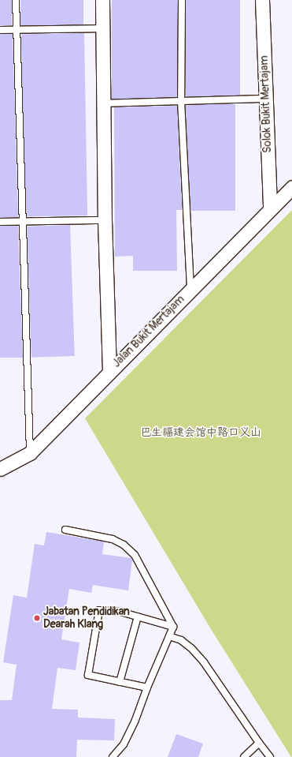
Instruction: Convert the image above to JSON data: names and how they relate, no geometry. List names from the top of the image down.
{
  "streets": {
    "street": ["Solok Bukit Mertajam", "Jalan Bukit Mertajam"]
  },
  "crossings": [
    ["Solok Bukit Mertajam", "Jalan Bukit Mertajam"]
  ],
  "parks": ["巴生福建会馆中路口义山"],
  "places": ["Jabatan Pendidikan Dearah Klang"]
}
